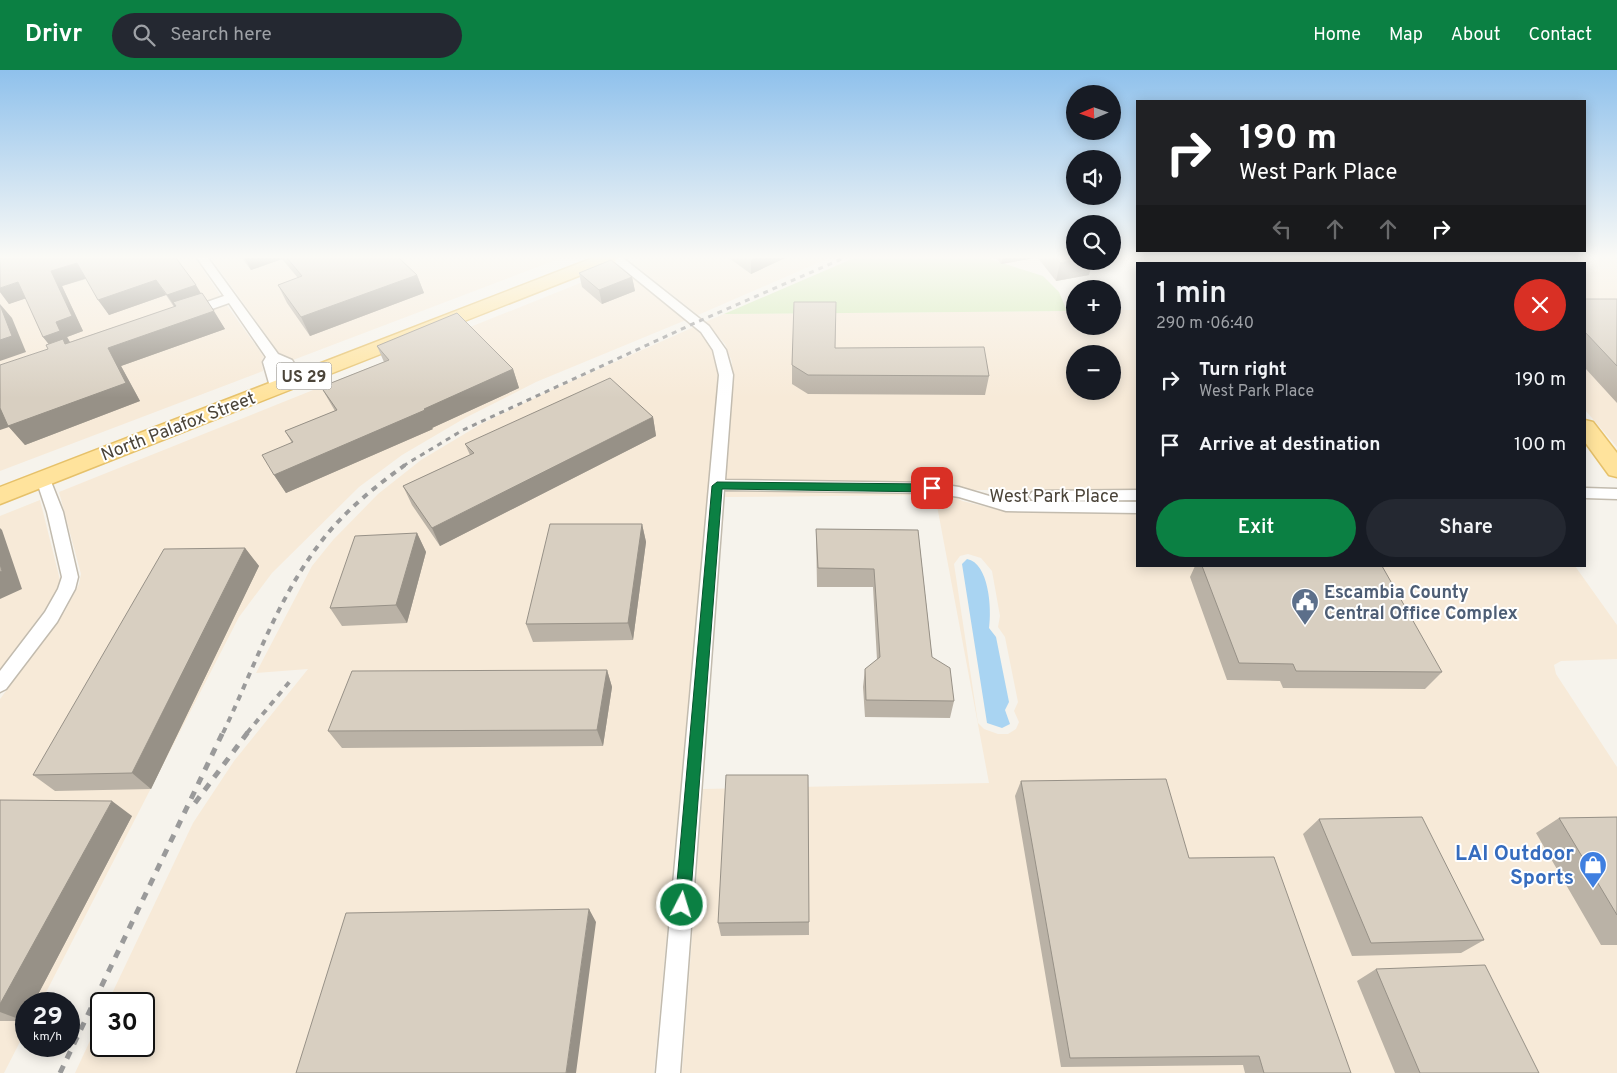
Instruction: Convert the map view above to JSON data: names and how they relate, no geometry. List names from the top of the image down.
{
  "streets": {
    "main road": ["US 29", "North Palafox Street"],
    "street": ["West Park Place"]
  },
  "places": {
    "public building": ["Escambia County Central Office Complex"],
    "shop": ["LAI Outdoor Sports"]
  },
  "north": "left",
  "page": {
    "header": "Drivr",
    "search": "Search here",
    "nav": [
      "Home",
      "Map",
      "About",
      "Contact"
    ],
    "map_buttons": ["+", "−"],
    "turn": ["190 m", "West Park Place"],
    "heading": ["1 min", "290 m · 06:40"],
    "list": [
      {
        "name": "Turn right",
        "note": "West Park Place",
        "value": "190 m"
      },
      {
        "name": "Arrive at destination",
        "value": "100 m"
      }
    ],
    "buttons": ["Exit", "Share"],
    "speed": "29 km/h",
    "limit": "30"
  }
}
